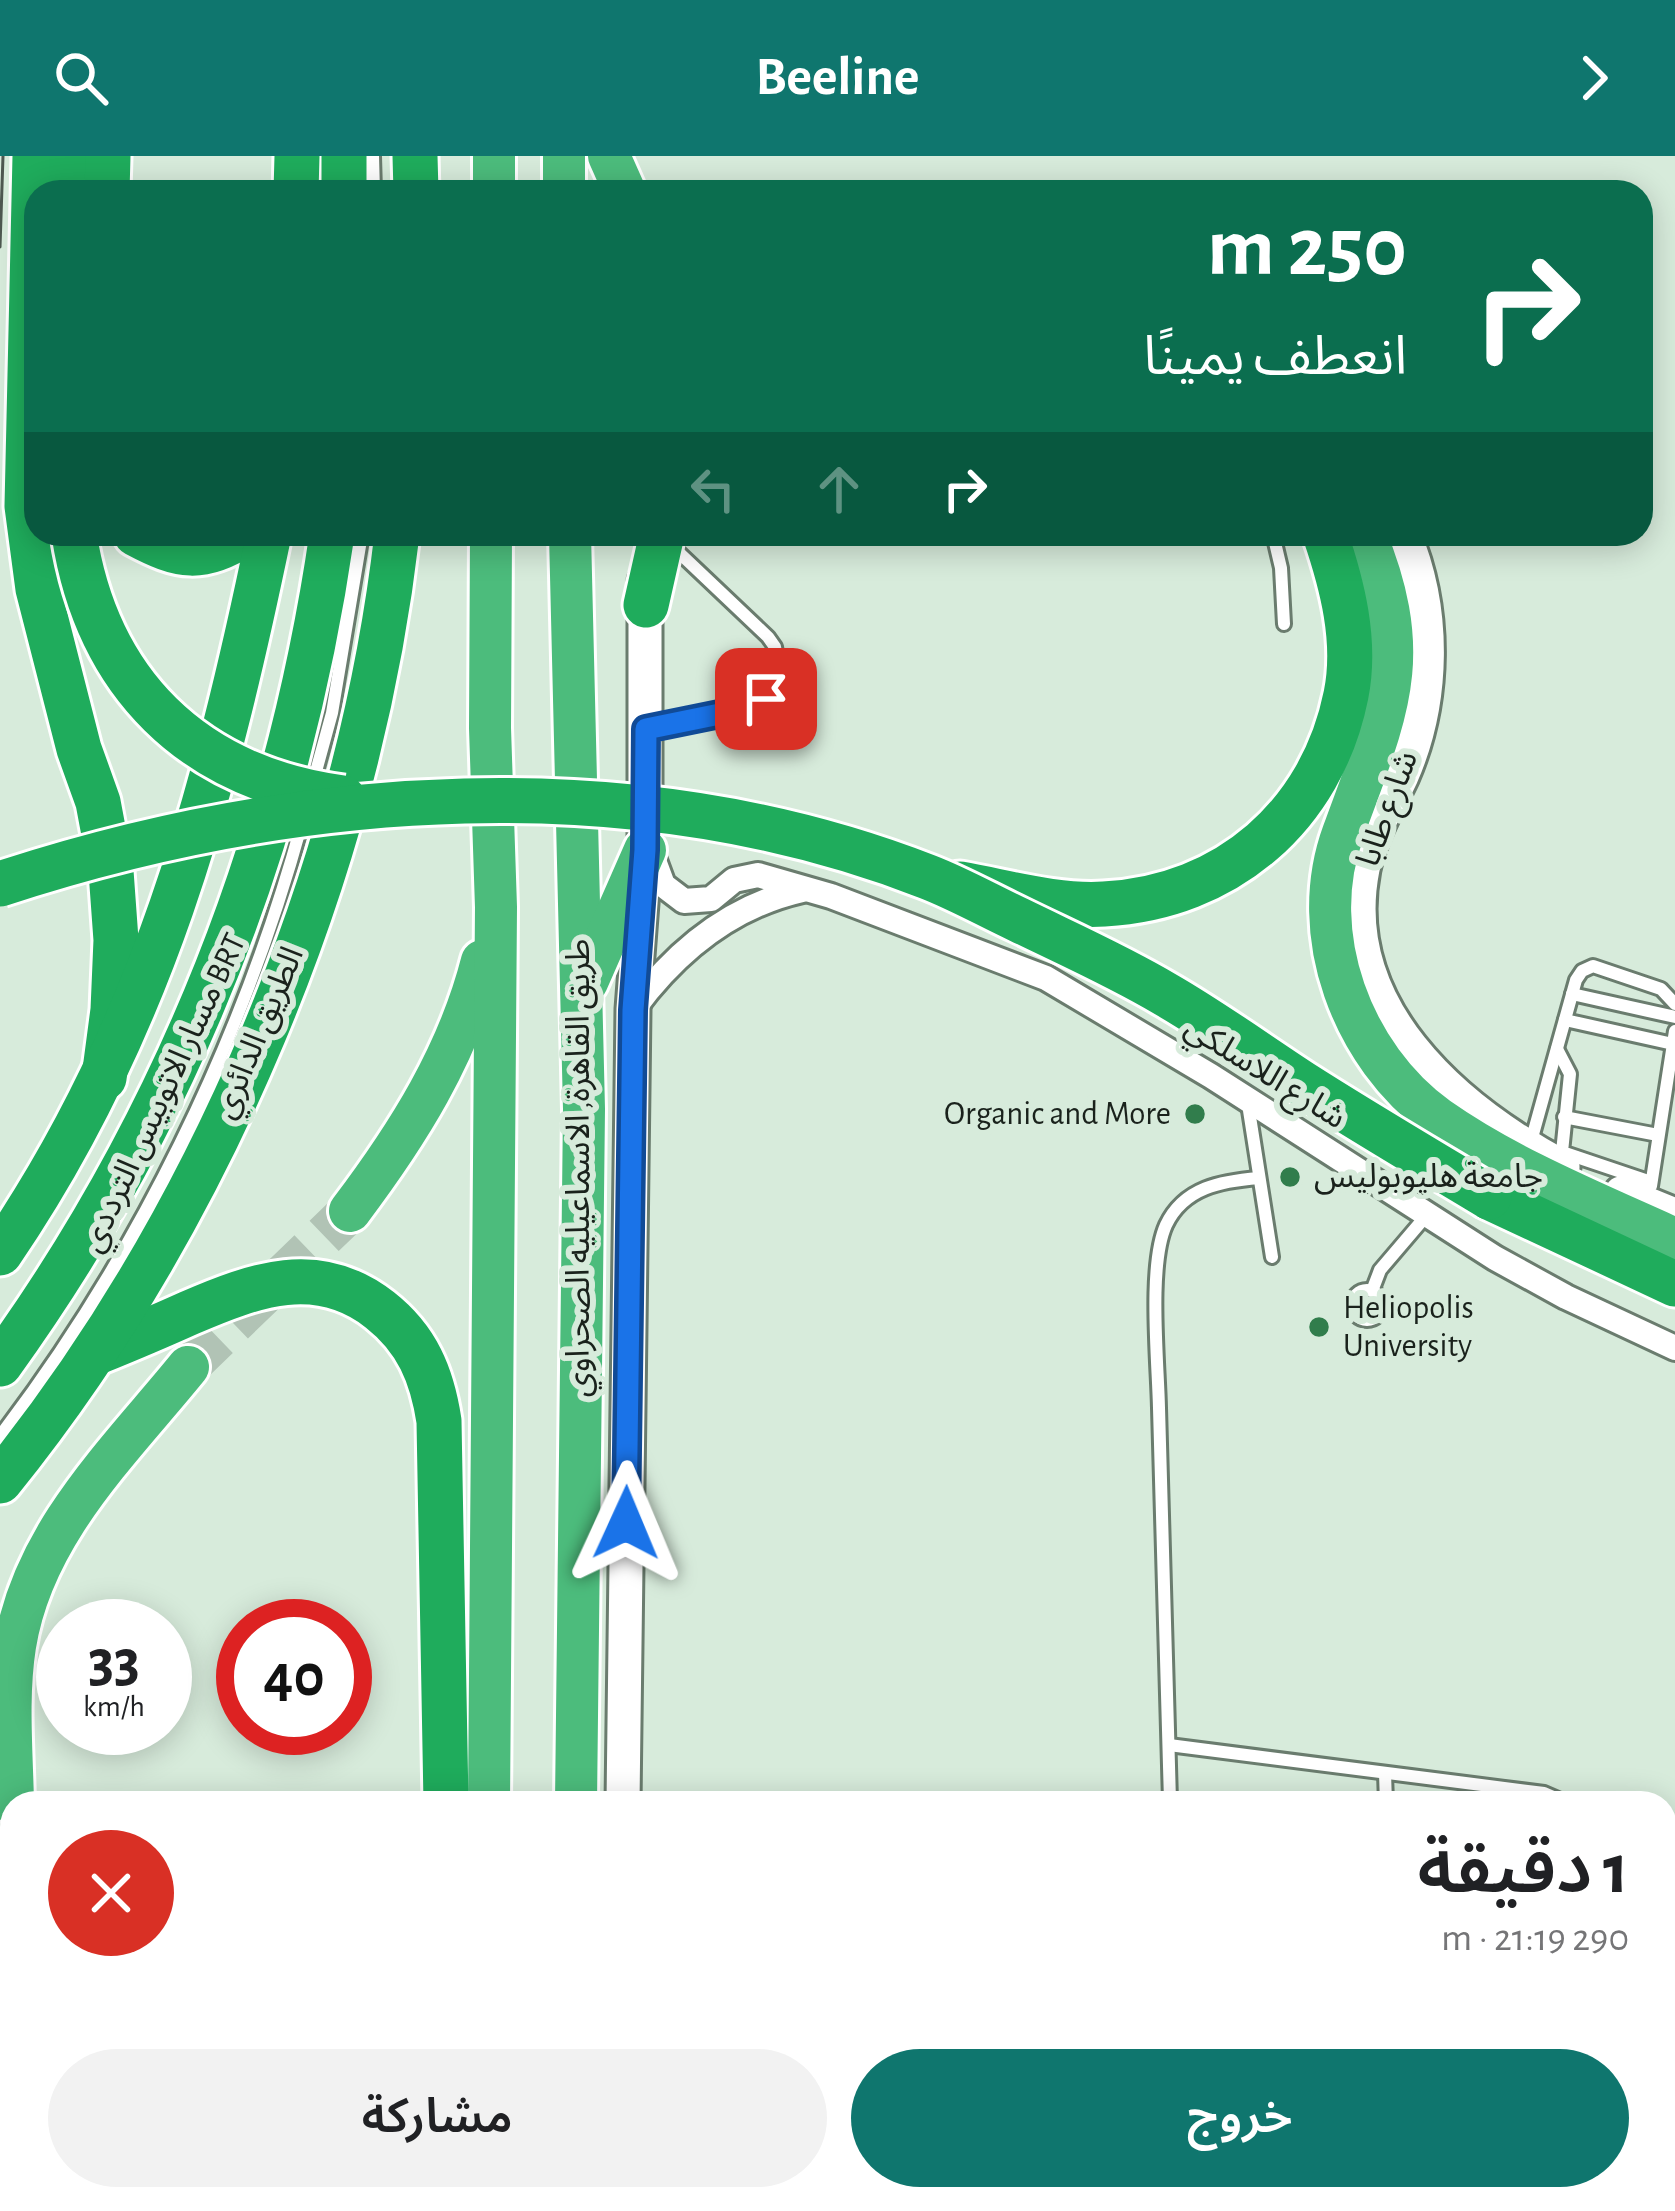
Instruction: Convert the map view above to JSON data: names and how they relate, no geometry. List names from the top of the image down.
{
  "streets": {
    "highway": ["الطريق الدائري", "طريق القاهرة, الاسماعيليه الصحراوي"],
    "street": ["شارع طابا", "شارع اللاسلكي"],
    "lane": ["مسار الاتوبيس الترددي BRT"]
  },
  "places": ["Organic and More", "جامعة هليوبوليس", "Heliopolis University"],
  "page": {
    "header": "Beeline",
    "turn": ["250 m", "انعطف يمينًا"],
    "speed": "33 km/h",
    "limit": "40",
    "heading": ["1 دقيقة", "290 m · 21:19"],
    "buttons": ["خروج", "مشاركة"]
  }
}
